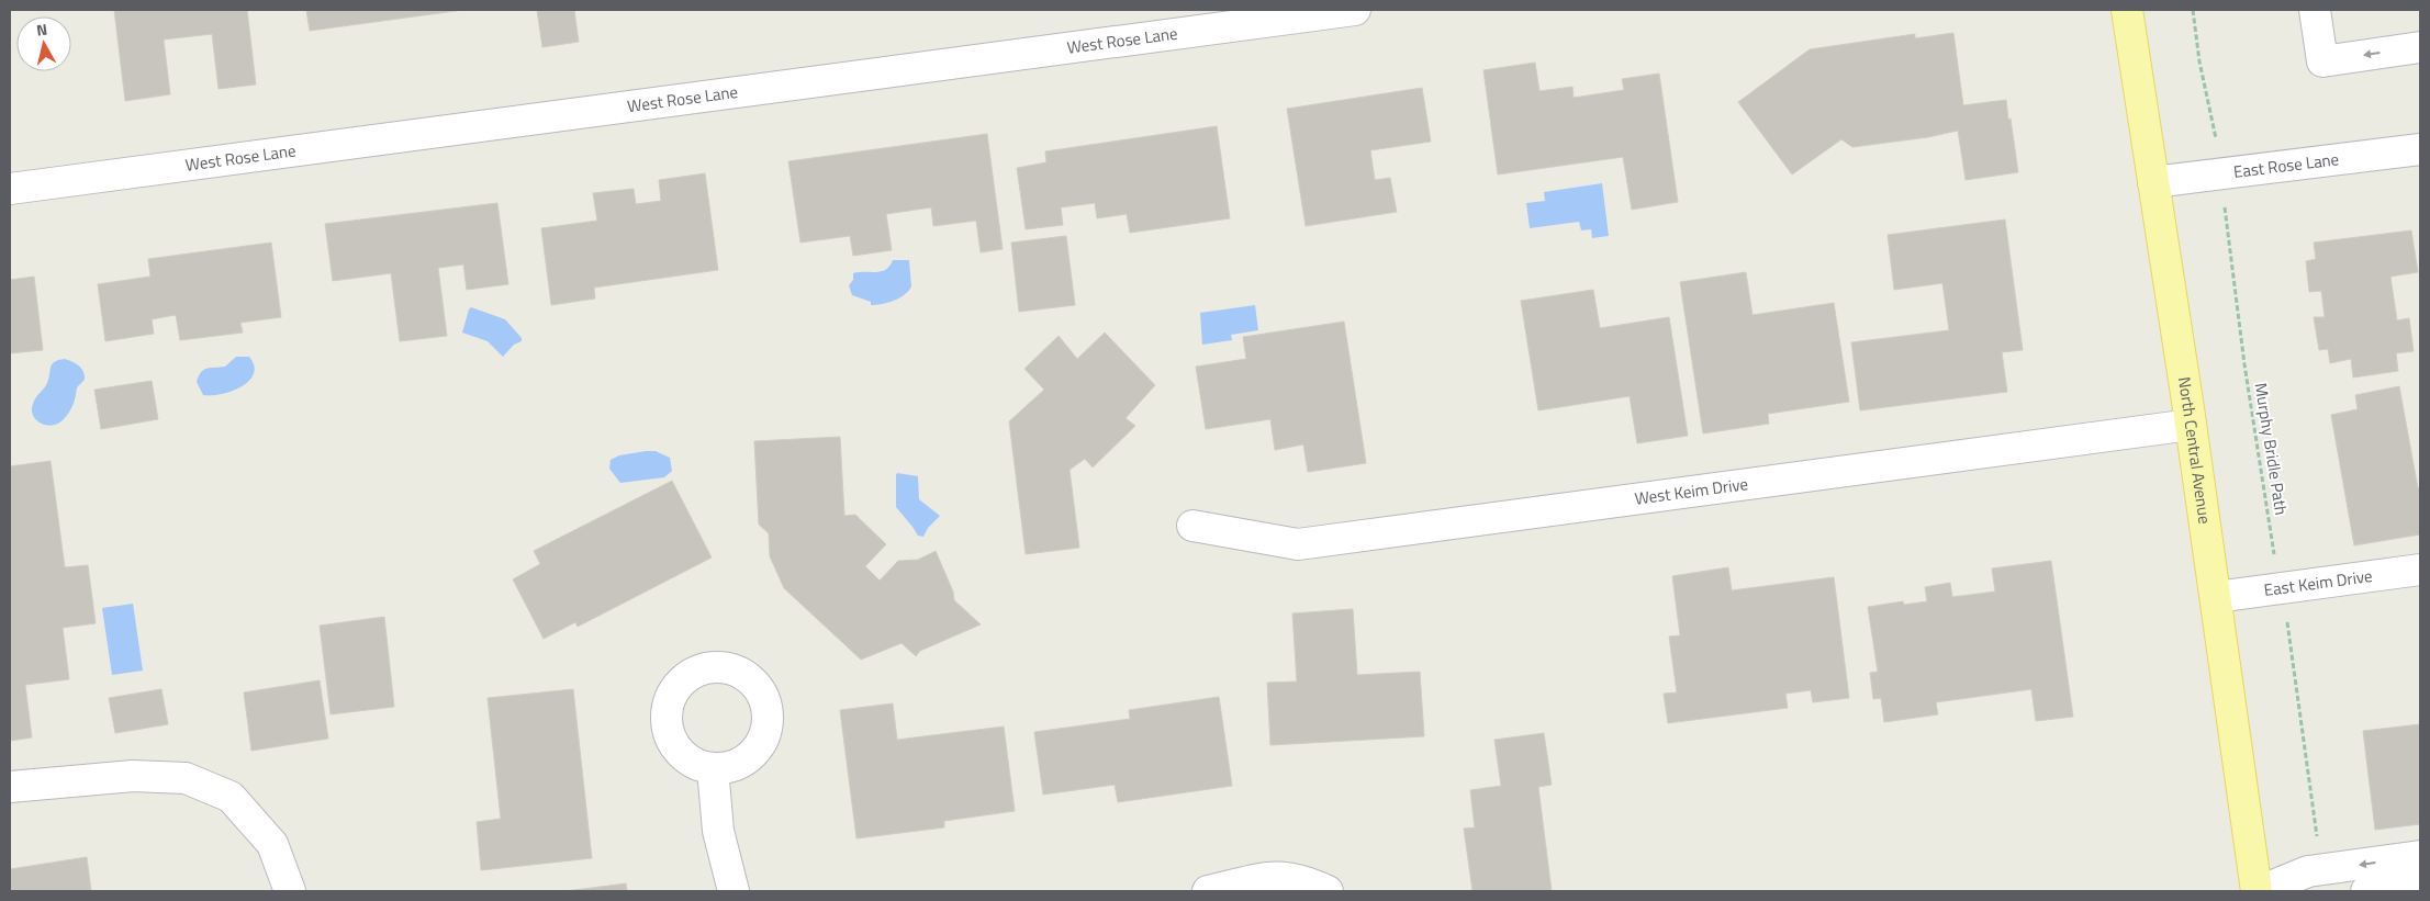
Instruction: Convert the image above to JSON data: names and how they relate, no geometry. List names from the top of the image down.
{
  "streets": {
    "main road": ["North Central Avenue"],
    "street": [
      "West Rose Lane",
      "East Rose Lane",
      "West Keim Drive",
      "East Keim Drive"
    ],
    "path": ["Murphy Bridle Path"]
  },
  "crossings": [
    ["East Rose Lane", "Murphy Bridle Path"],
    ["East Rose Lane", "North Central Avenue"],
    ["Murphy Bridle Path", "East Keim Drive"],
    ["North Central Avenue", "West Keim Drive"],
    ["North Central Avenue", "East Keim Drive"]
  ],
  "north": "top"
}
